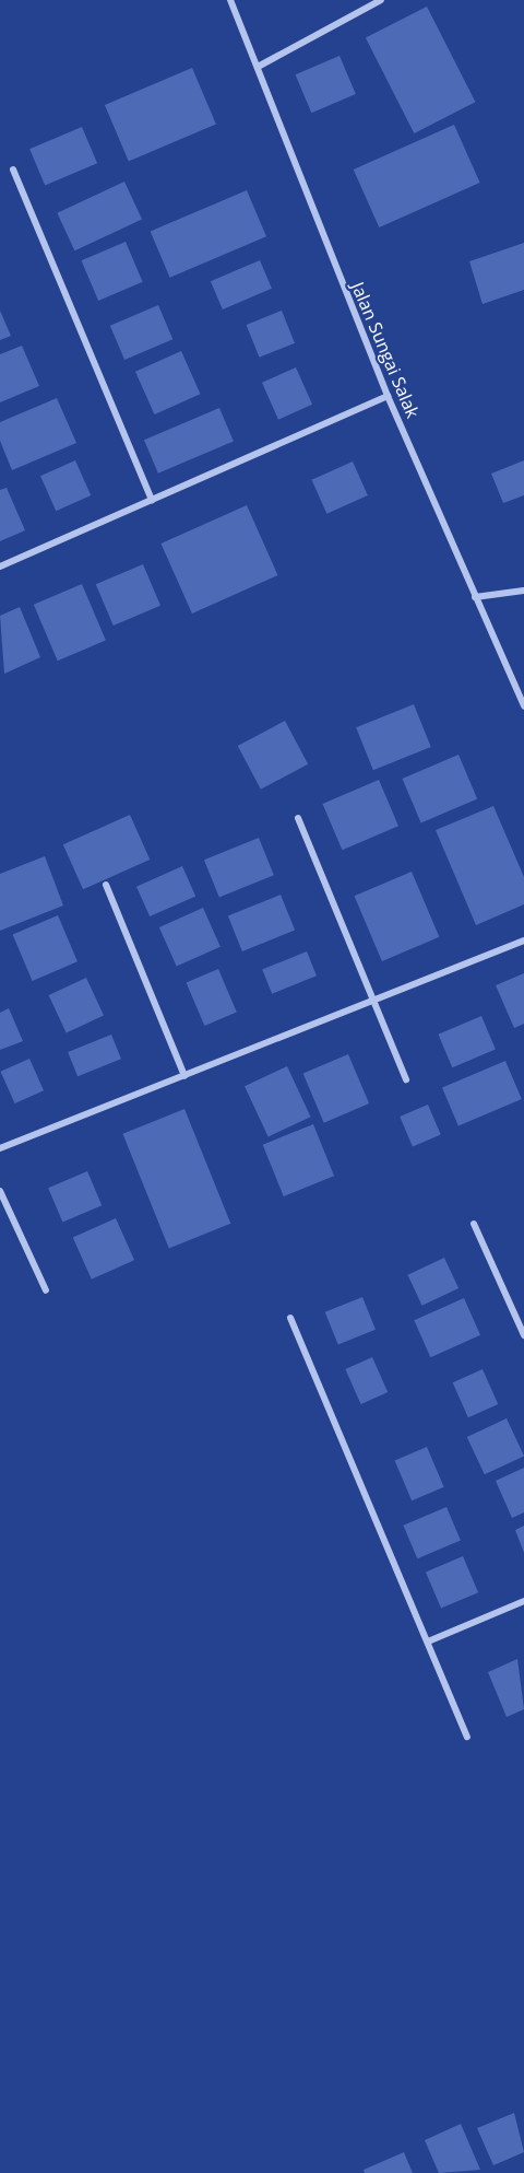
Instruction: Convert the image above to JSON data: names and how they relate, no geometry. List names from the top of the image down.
{
  "streets": {
    "street": ["Jalan Sungai Salak"]
  }
}
